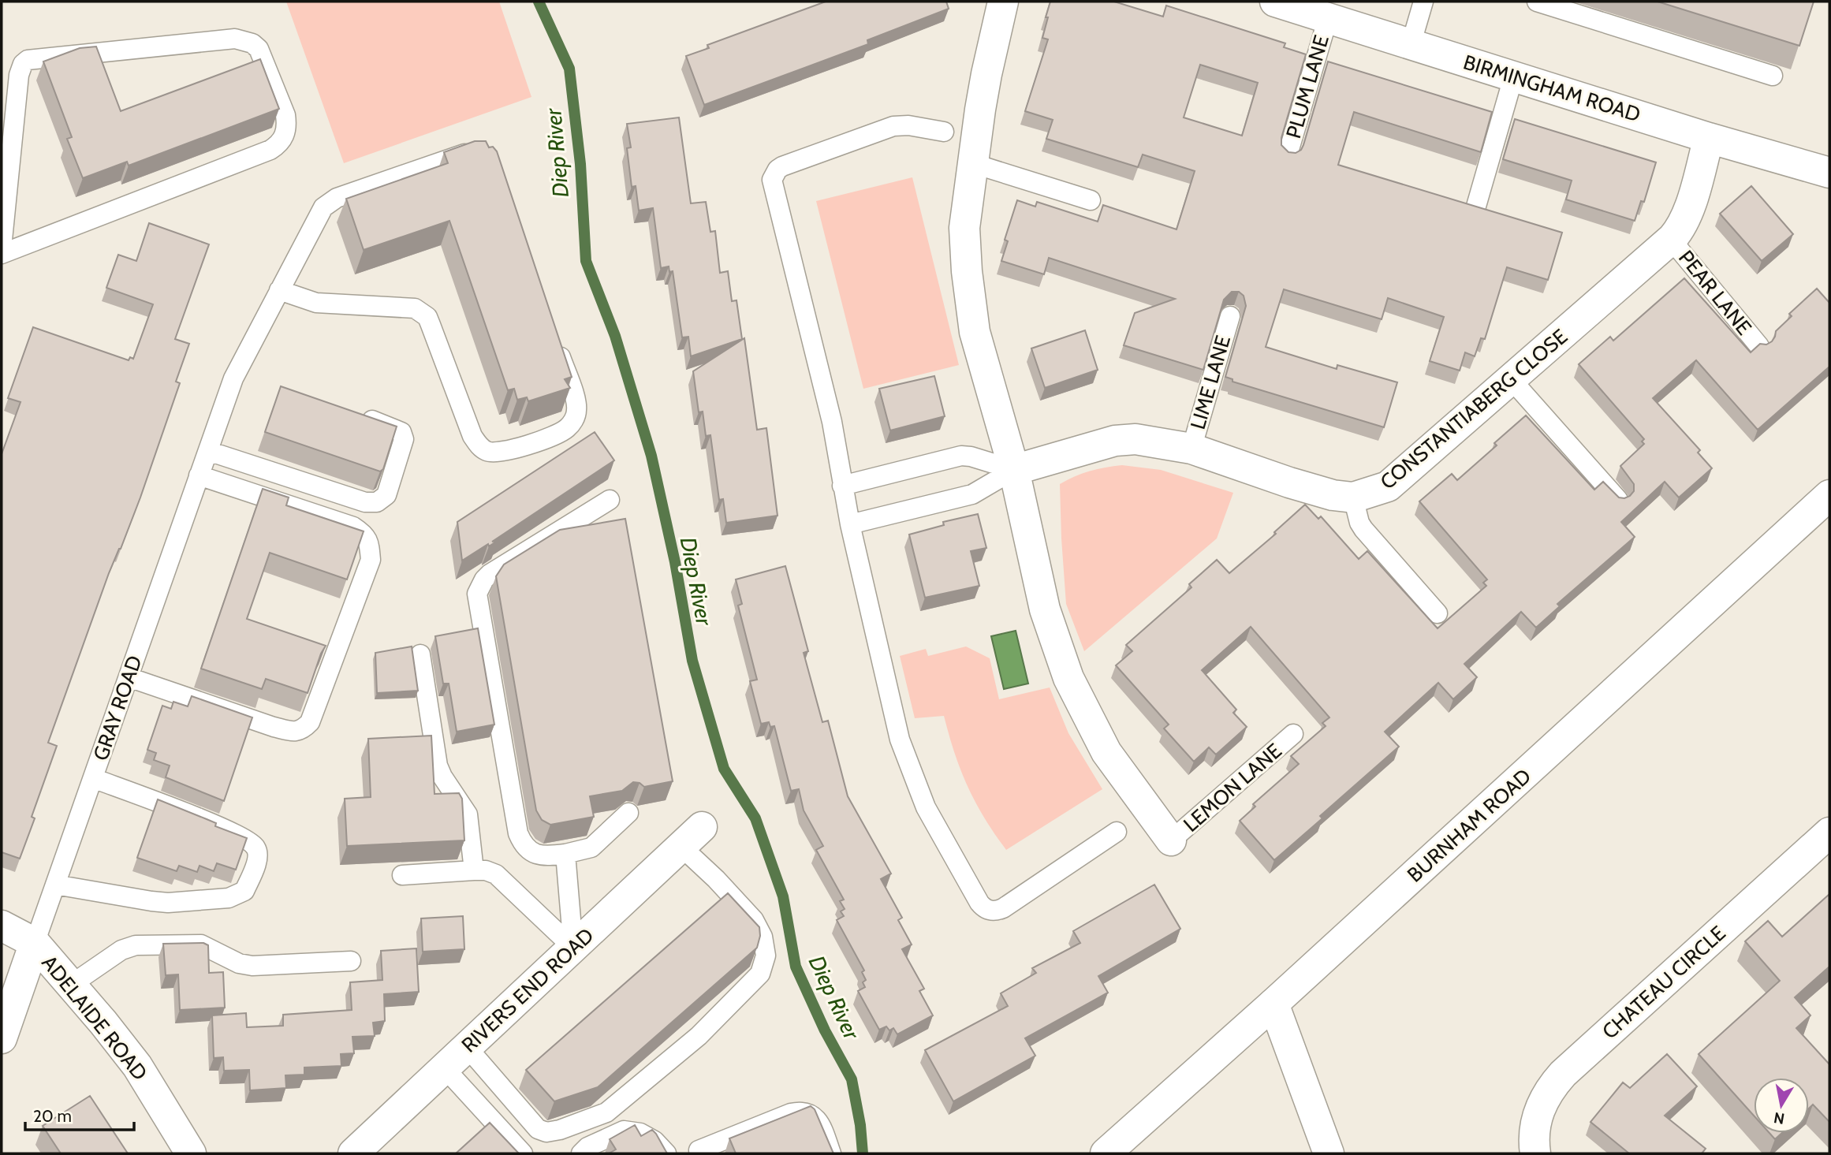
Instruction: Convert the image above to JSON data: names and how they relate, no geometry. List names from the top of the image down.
{
  "streets": {
    "street": [
      "BIRMINGHAM ROAD",
      "CONSTANTIABERG CLOSE",
      "GRAY ROAD",
      "BURNHAM ROAD",
      "CHATEAU CIRCLE",
      "RIVERS END ROAD",
      "ADELAIDE ROAD"
    ],
    "lane": [
      "PLUM LANE",
      "PEAR LANE",
      "LIME LANE",
      "LEMON LANE"
    ]
  },
  "crossings": [
    ["PLUM LANE", "BIRMINGHAM ROAD"],
    ["BIRMINGHAM ROAD", "CONSTANTIABERG CLOSE"],
    ["PEAR LANE", "CONSTANTIABERG CLOSE"],
    ["LIME LANE", "CONSTANTIABERG CLOSE"],
    ["GRAY ROAD", "ADELAIDE ROAD"]
  ],
  "water": ["Diep River"],
  "scale_bar": "20 m",
  "north": "bottom"
}
